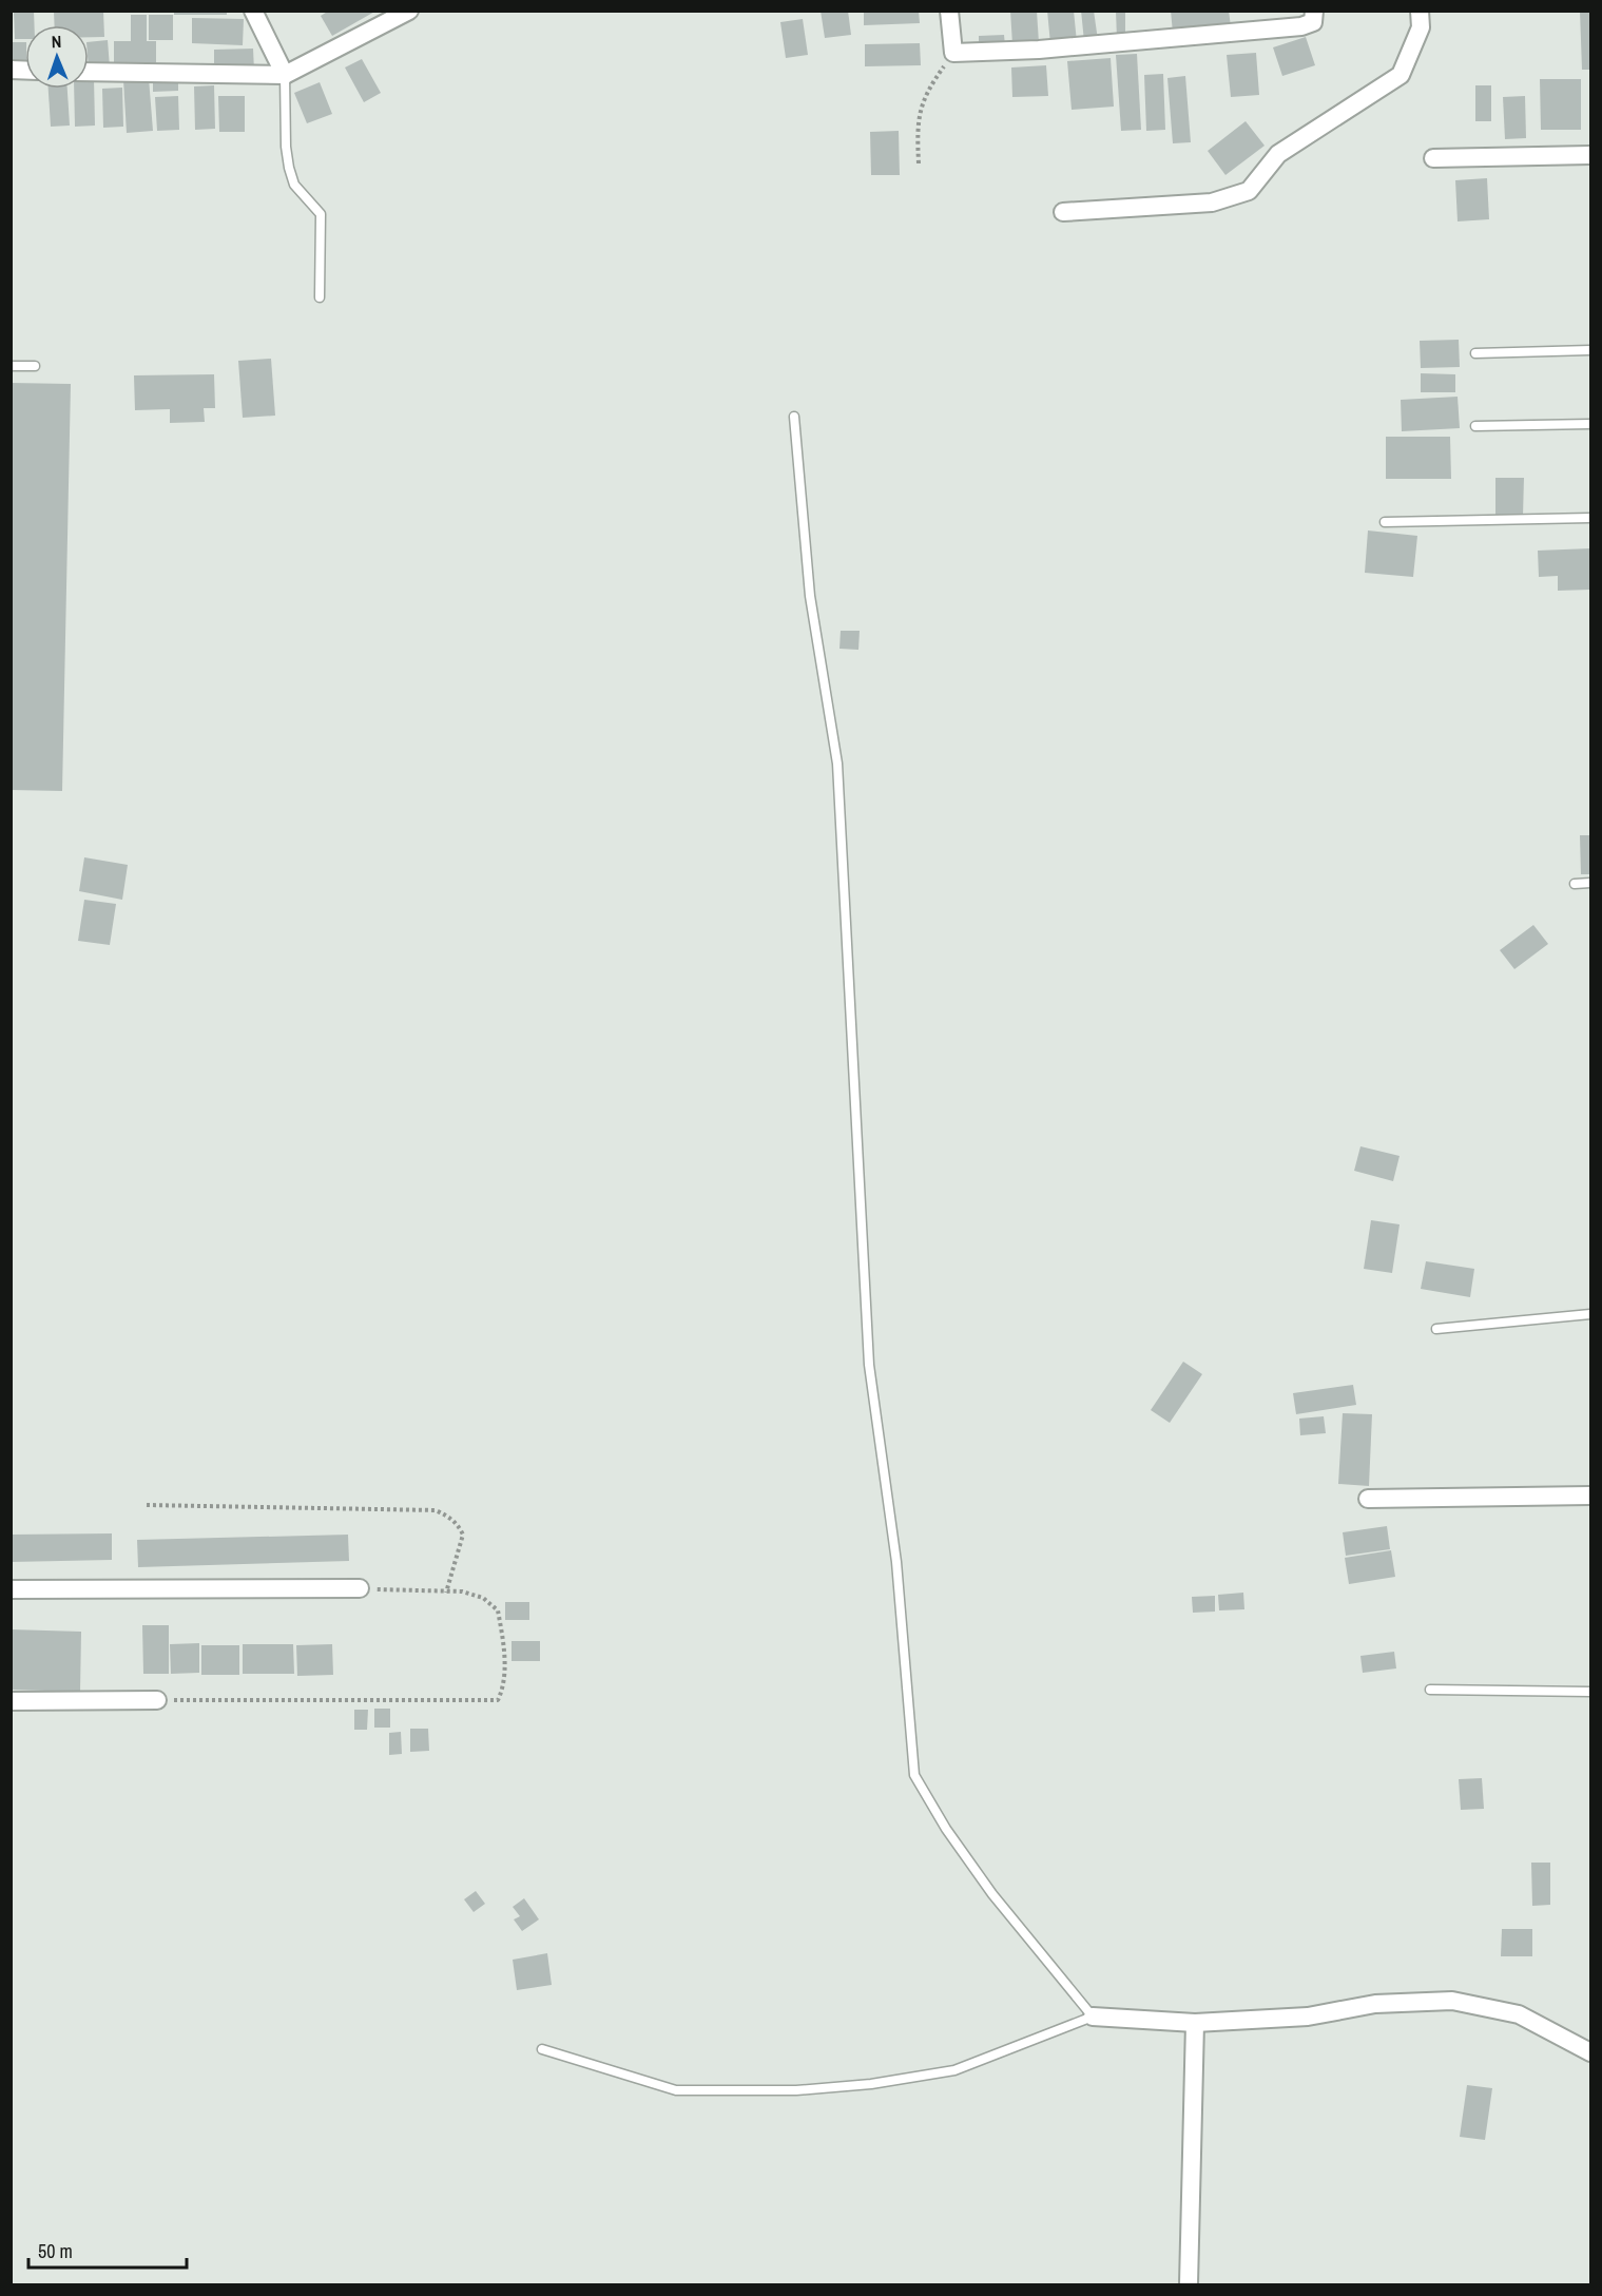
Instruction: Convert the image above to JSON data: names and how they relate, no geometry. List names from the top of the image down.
{
  "scale_bar": "50 m",
  "north": "top"
}
